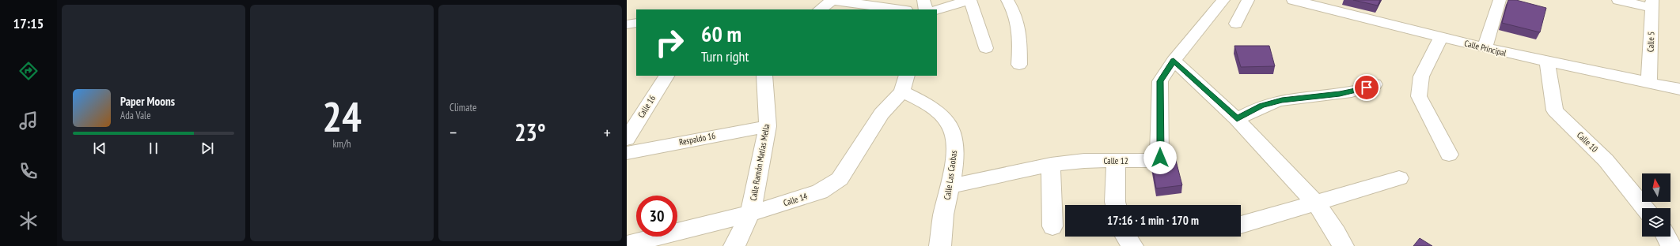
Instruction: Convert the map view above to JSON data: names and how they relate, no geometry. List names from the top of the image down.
{
  "streets": {
    "street": [
      "Calle 5",
      "Calle Principal",
      "Calle 16",
      "Respaldo 16",
      "Calle 10",
      "Calle 12",
      "Calle Ramón Matías Mella",
      "Calle Las Caobas",
      "Calle 14"
    ]
  },
  "crossings": [
    ["Calle 5", "Calle Principal"],
    ["Calle Principal", "Calle 10"],
    ["Respaldo 16", "Calle Ramón Matías Mella"],
    ["Calle 12", "Calle Las Caobas"],
    ["Calle Ramón Matías Mella", "Calle 14"],
    ["Calle Las Caobas", "Calle 14"]
  ],
  "north": "top",
  "page": {
    "tabs": "17:15",
    "tile": [
      ["24", "km/h"],
      "Climate"
    ],
    "turn": ["60 m", "Turn right"],
    "song": ["Paper Moons", "Ada Vale"],
    "heat": ["−", "23°", "+"],
    "limit": "30",
    "trip": "17:16 · 1 min · 170 m"
  }
}
